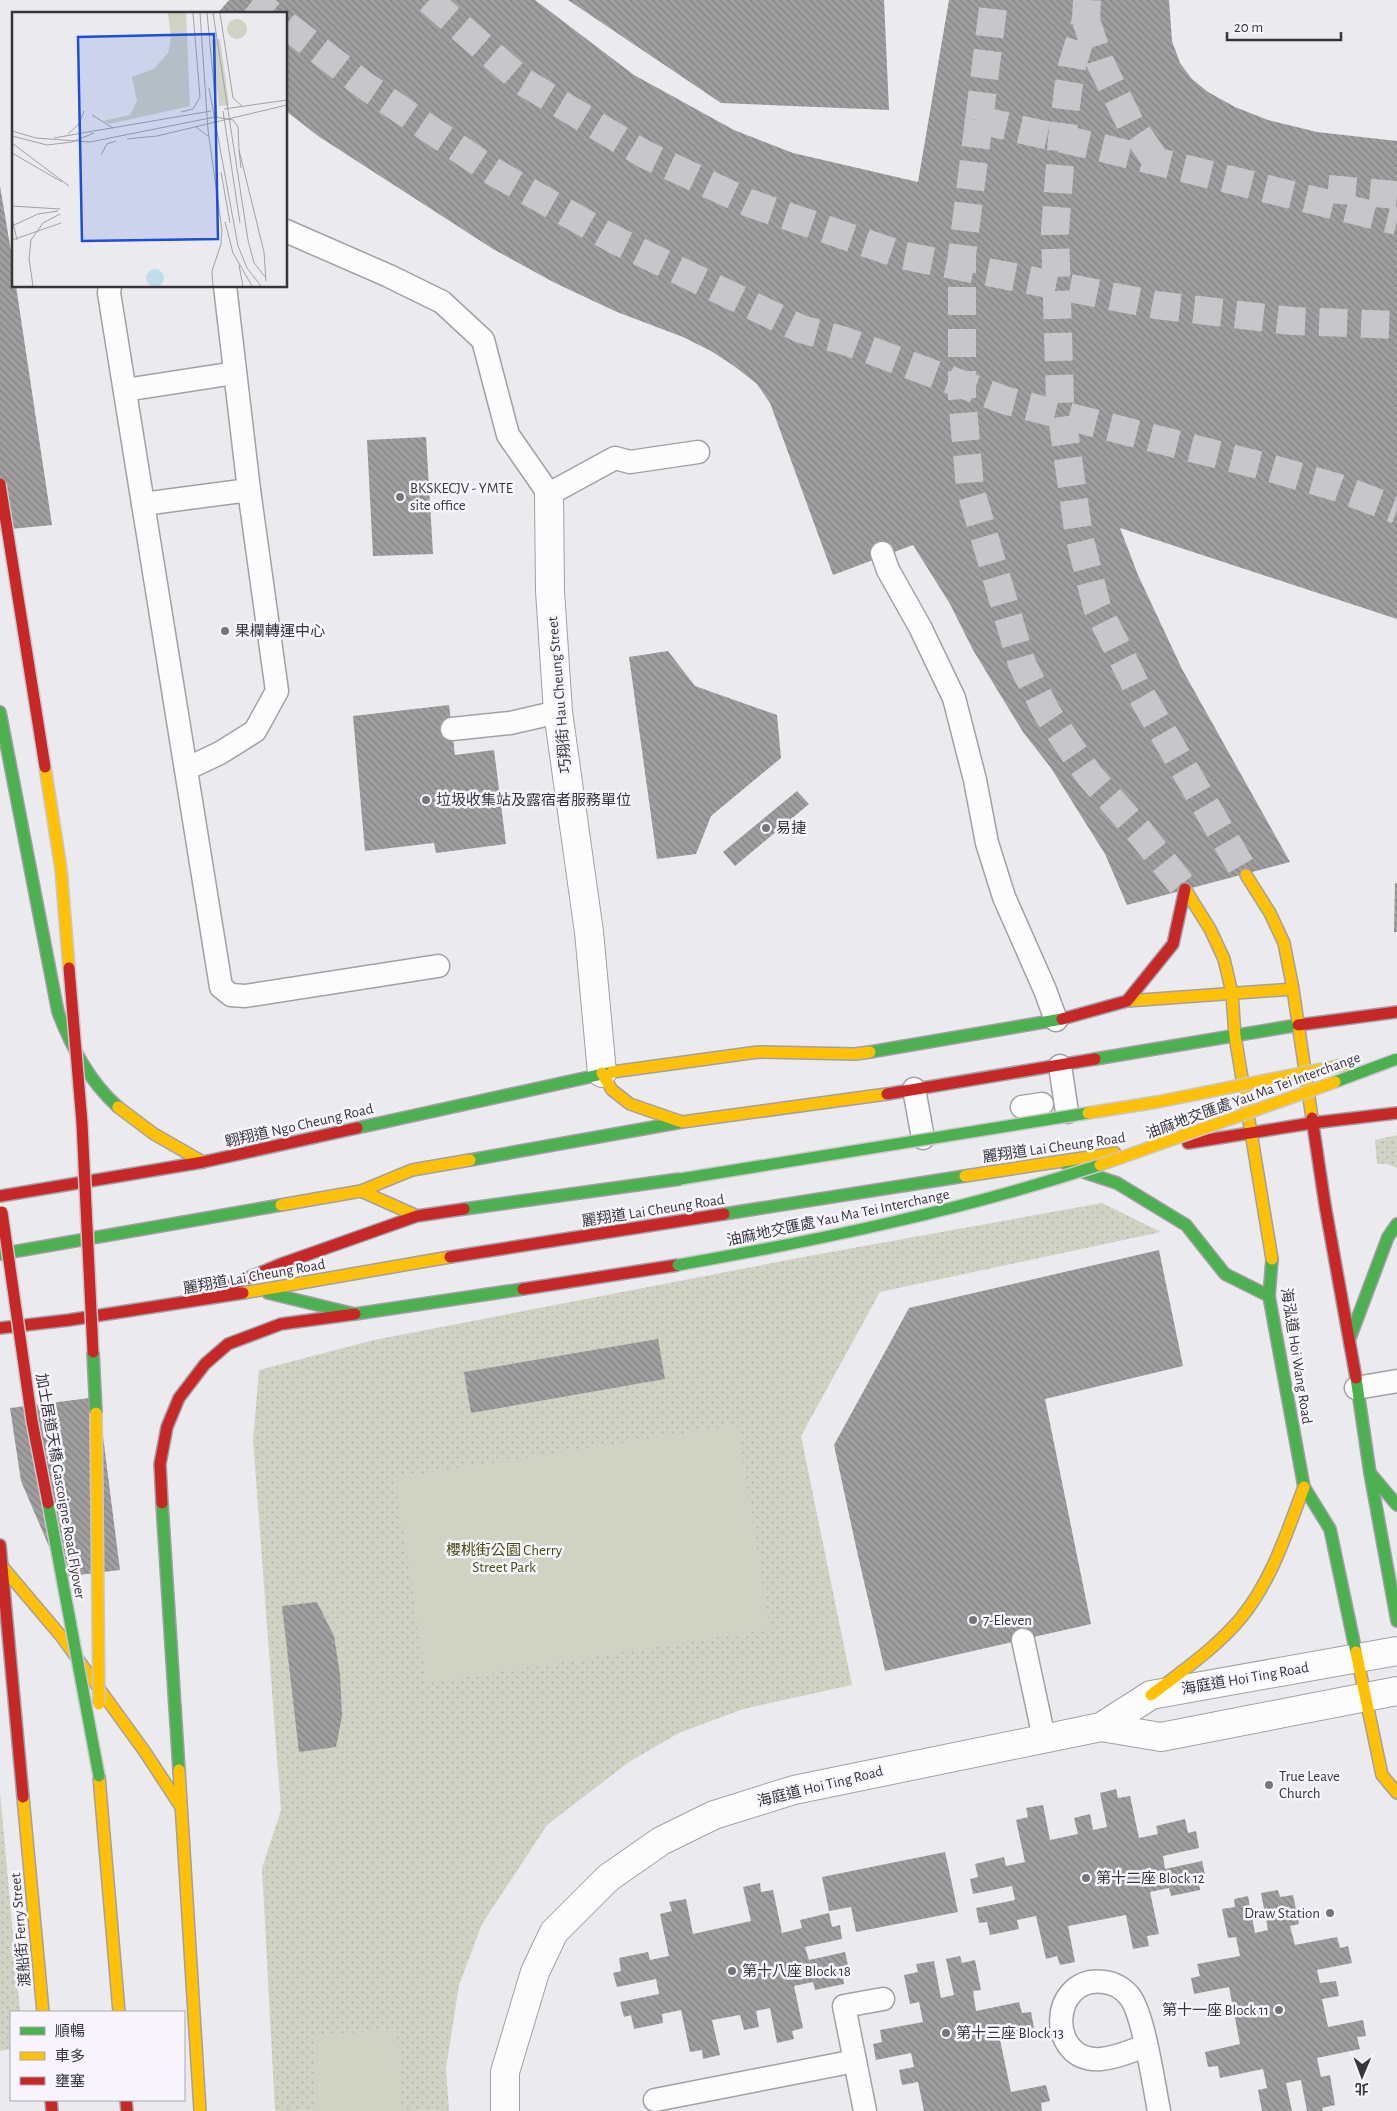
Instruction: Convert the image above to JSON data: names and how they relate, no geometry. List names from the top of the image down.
{
  "streets": {
    "main road": [
      "油麻地交匯處 Yau Ma Tei Interchange",
      "翺翔道 Ngo Cheung Road",
      "麗翔道 Lai Cheung Road",
      "海泓道 Hoi Wang Road",
      "加士居道天橋 Gascoigne Road Flyover",
      "渡船街 Ferry Street"
    ],
    "street": ["巧翔街 Hau Cheung Street", "海庭道 Hoi Ting Road"]
  },
  "crossings": [
    ["巧翔街 Hau Cheung Street", "翺翔道 Ngo Cheung Road"],
    ["麗翔道 Lai Cheung Road", "海泓道 Hoi Wang Road"],
    ["海泓道 Hoi Wang Road", "海庭道 Hoi Ting Road"]
  ],
  "parks": ["櫻桃街公園 Cherry Street Park"],
  "places": [
    "BKSKECJV - YMTE site office",
    "果欄轉運中心",
    "垃圾收集站及露宿者服務單位",
    "易捷",
    "7-Eleven",
    "True Leave Church",
    "第十二座 Block 12",
    "Draw Station",
    "第十八座 Block 18",
    "第十一座 Block 11",
    "第十三座 Block 13"
  ],
  "legend": ["順暢", "車多", "壅塞"],
  "scale_bar": "20 m",
  "north": "bottom"
}
